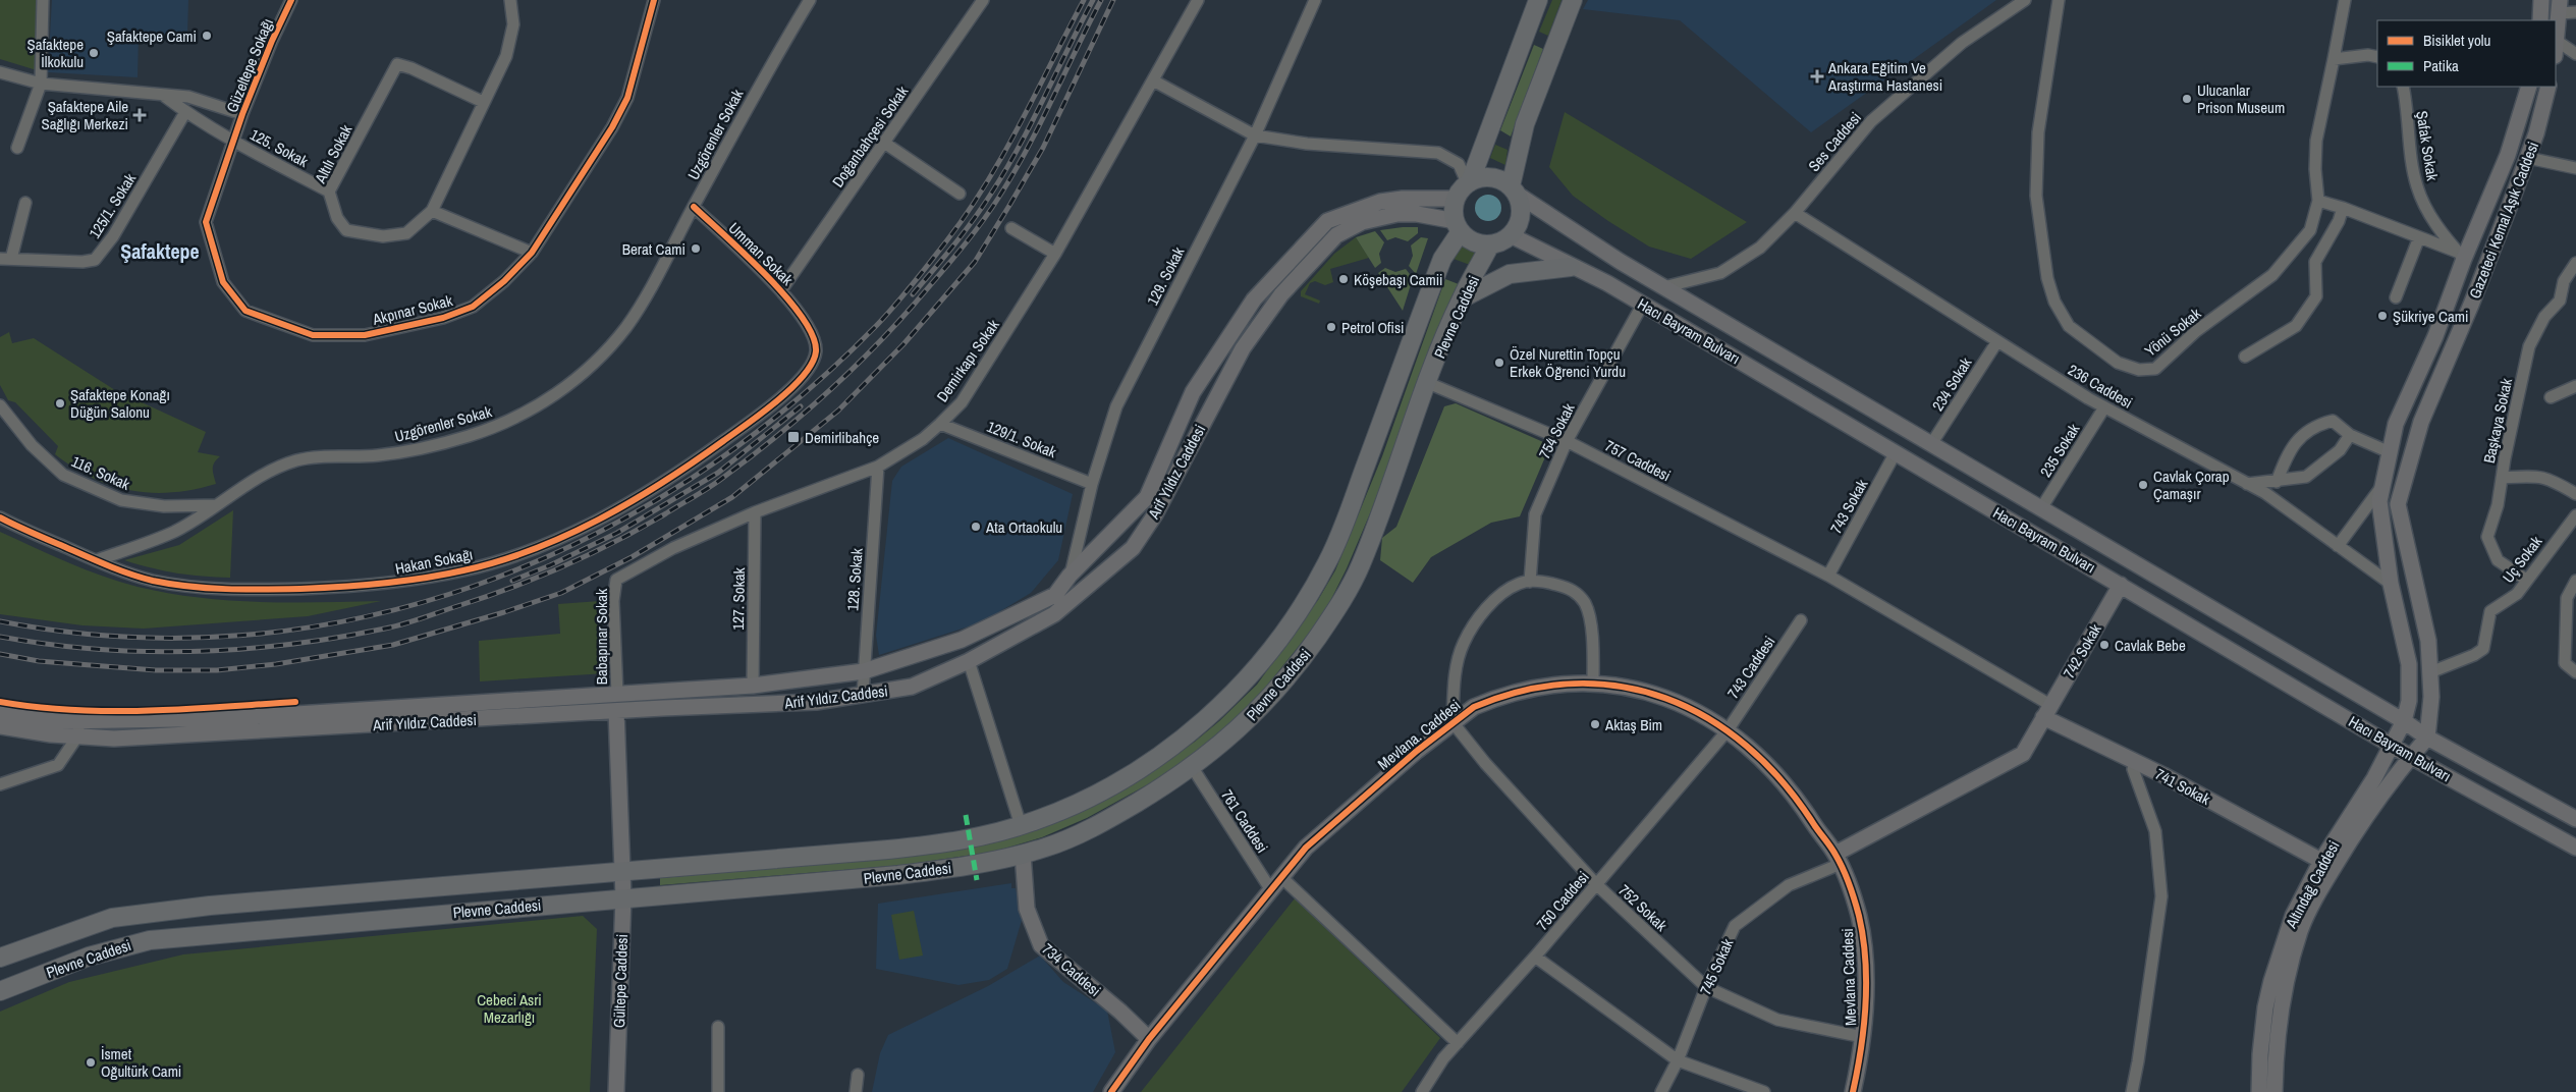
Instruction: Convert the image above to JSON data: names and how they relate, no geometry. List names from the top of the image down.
{
  "streets": {
    "main road": [
      "Gazeteci Kemal Aşık Caddesi",
      "Plevne Caddesi",
      "Hacı Bayram Bulvarı",
      "Arif Yıldız Caddesi",
      "742 Sokak",
      "Mevlana. Caddesi",
      "741 Sokak",
      "Altındağ Caddesi",
      "745 Sokak",
      "734 Caddesi",
      "Mevlana Caddesi",
      "Gültepe Caddesi"
    ],
    "street": [
      "Güzeltepe Sokağı",
      "Uzgörenler Sokak",
      "Doğanbahçesi Sokak",
      "Ses Caddesi",
      "Şafak Sokak",
      "125. Sokak",
      "Altılı Sokak",
      "125/1. Sokak",
      "Umman Sokak",
      "129. Sokak",
      "Akpınar Sokak",
      "Yönü Sokak",
      "Demirkapı Sokak",
      "234 Sokak",
      "236 Caddesi",
      "Başkaya Sokak",
      "754 Sokak",
      "129/1. Sokak",
      "235 Sokak",
      "757 Caddesi",
      "116. Sokak",
      "743 Sokak",
      "Uç Sokak",
      "Hakan Sokağı",
      "128. Sokak",
      "127. Sokak",
      "Babapınar Sokak",
      "743 Caddesi",
      "761 Caddesi",
      "750 Caddesi",
      "752 Sokak"
    ]
  },
  "crossings": [
    ["Güzeltepe Sokağı", "125. Sokak"],
    ["Güzeltepe Sokağı", "Akpınar Sokak"],
    ["Uzgörenler Sokak", "Umman Sokak"],
    ["Uzgörenler Sokak", "116. Sokak"],
    ["Uzgörenler Sokak", "Hakan Sokağı"],
    ["Doğanbahçesi Sokak", "Umman Sokak"],
    ["Ses Caddesi", "Hacı Bayram Bulvarı"],
    ["Ses Caddesi", "236 Caddesi"],
    ["Şafak Sokak", "Gazeteci Kemal Aşık Caddesi"],
    ["125. Sokak", "Altılı Sokak"],
    ["125. Sokak", "125/1. Sokak"],
    ["125. Sokak", "Akpınar Sokak"],
    ["Gazeteci Kemal Aşık Caddesi", "Hacı Bayram Bulvarı"],
    ["Gazeteci Kemal Aşık Caddesi", "236 Caddesi"],
    ["Gazeteci Kemal Aşık Caddesi", "Uç Sokak"],
    ["Gazeteci Kemal Aşık Caddesi", "Altındağ Caddesi"],
    ["Umman Sokak", "Hakan Sokağı"],
    ["129. Sokak", "129/1. Sokak"],
    ["129. Sokak", "Arif Yıldız Caddesi"],
    ["Plevne Caddesi", "Hacı Bayram Bulvarı"],
    ["Plevne Caddesi", "757 Caddesi"],
    ["Plevne Caddesi", "Arif Yıldız Caddesi"],
    ["Plevne Caddesi", "761 Caddesi"],
    ["Plevne Caddesi", "734 Caddesi"],
    ["Plevne Caddesi", "Gültepe Caddesi"],
    ["Hacı Bayram Bulvarı", "234 Sokak"],
    ["Hacı Bayram Bulvarı", "754 Sokak"],
    ["Hacı Bayram Bulvarı", "235 Sokak"],
    ["Hacı Bayram Bulvarı", "Arif Yıldız Caddesi"],
    ["Hacı Bayram Bulvarı", "743 Sokak"],
    ["Hacı Bayram Bulvarı", "742 Sokak"],
    ["Hacı Bayram Bulvarı", "Altındağ Caddesi"],
    ["Demirkapı Sokak", "129/1. Sokak"],
    ["Demirkapı Sokak", "128. Sokak"],
    ["Demirkapı Sokak", "127. Sokak"],
    ["Demirkapı Sokak", "Babapınar Sokak"],
    ["234 Sokak", "236 Caddesi"],
    ["236 Caddesi", "235 Sokak"],
    ["Başkaya Sokak", "Uç Sokak"],
    ["754 Sokak", "757 Caddesi"],
    ["757 Caddesi", "743 Sokak"],
    ["757 Caddesi", "742 Sokak"],
    ["757 Caddesi", "741 Sokak"],
    ["757 Caddesi", "745 Sokak"],
    ["Arif Yıldız Caddesi", "128. Sokak"],
    ["Arif Yıldız Caddesi", "127. Sokak"],
    ["Arif Yıldız Caddesi", "Babapınar Sokak"],
    ["Arif Yıldız Caddesi", "Gültepe Caddesi"],
    ["742 Sokak", "741 Sokak"],
    ["742 Sokak", "745 Sokak"],
    ["743 Caddesi", "Mevlana. Caddesi"],
    ["743 Caddesi", "750 Caddesi"],
    ["Mevlana. Caddesi", "761 Caddesi"],
    ["Mevlana. Caddesi", "750 Caddesi"],
    ["Mevlana. Caddesi", "752 Sokak"],
    ["Mevlana. Caddesi", "745 Sokak"],
    ["Mevlana. Caddesi", "734 Caddesi"],
    ["Mevlana. Caddesi", "Mevlana Caddesi"],
    ["741 Sokak", "Altındağ Caddesi"],
    ["741 Sokak", "745 Sokak"],
    ["750 Caddesi", "752 Sokak"],
    ["752 Sokak", "745 Sokak"],
    ["752 Sokak", "Mevlana Caddesi"],
    ["745 Sokak", "Mevlana Caddesi"]
  ],
  "districts": ["Şafaktepe"],
  "parks": ["Cebeci Asri Mezarlığı"],
  "places": {
    "other": [
      "Şafaktepe Cami",
      "Şafaktepe İlkokulu",
      "Ulucanlar Prison Museum",
      "Berat Cami",
      "Köşebaşı Camii",
      "Şükriye Cami",
      "Petrol Ofisi",
      "Özel Nurettin Topçu Erkek Öğrenci Yurdu",
      "Şafaktepe Konağı Düğün Salonu",
      "Cavlak Çorap Çamaşır",
      "Ata Ortaokulu",
      "Cavlak Bebe",
      "Aktaş Bim",
      "İsmet Oğultürk Cami"
    ],
    "health": ["Ankara Eğitim Ve Araştırma Hastanesi", "Şafaktepe Aile Sağlığı Merkezi"],
    "transit": ["Demirlibahçe"]
  },
  "legend": ["Bisiklet yolu", "Patika"]
}
